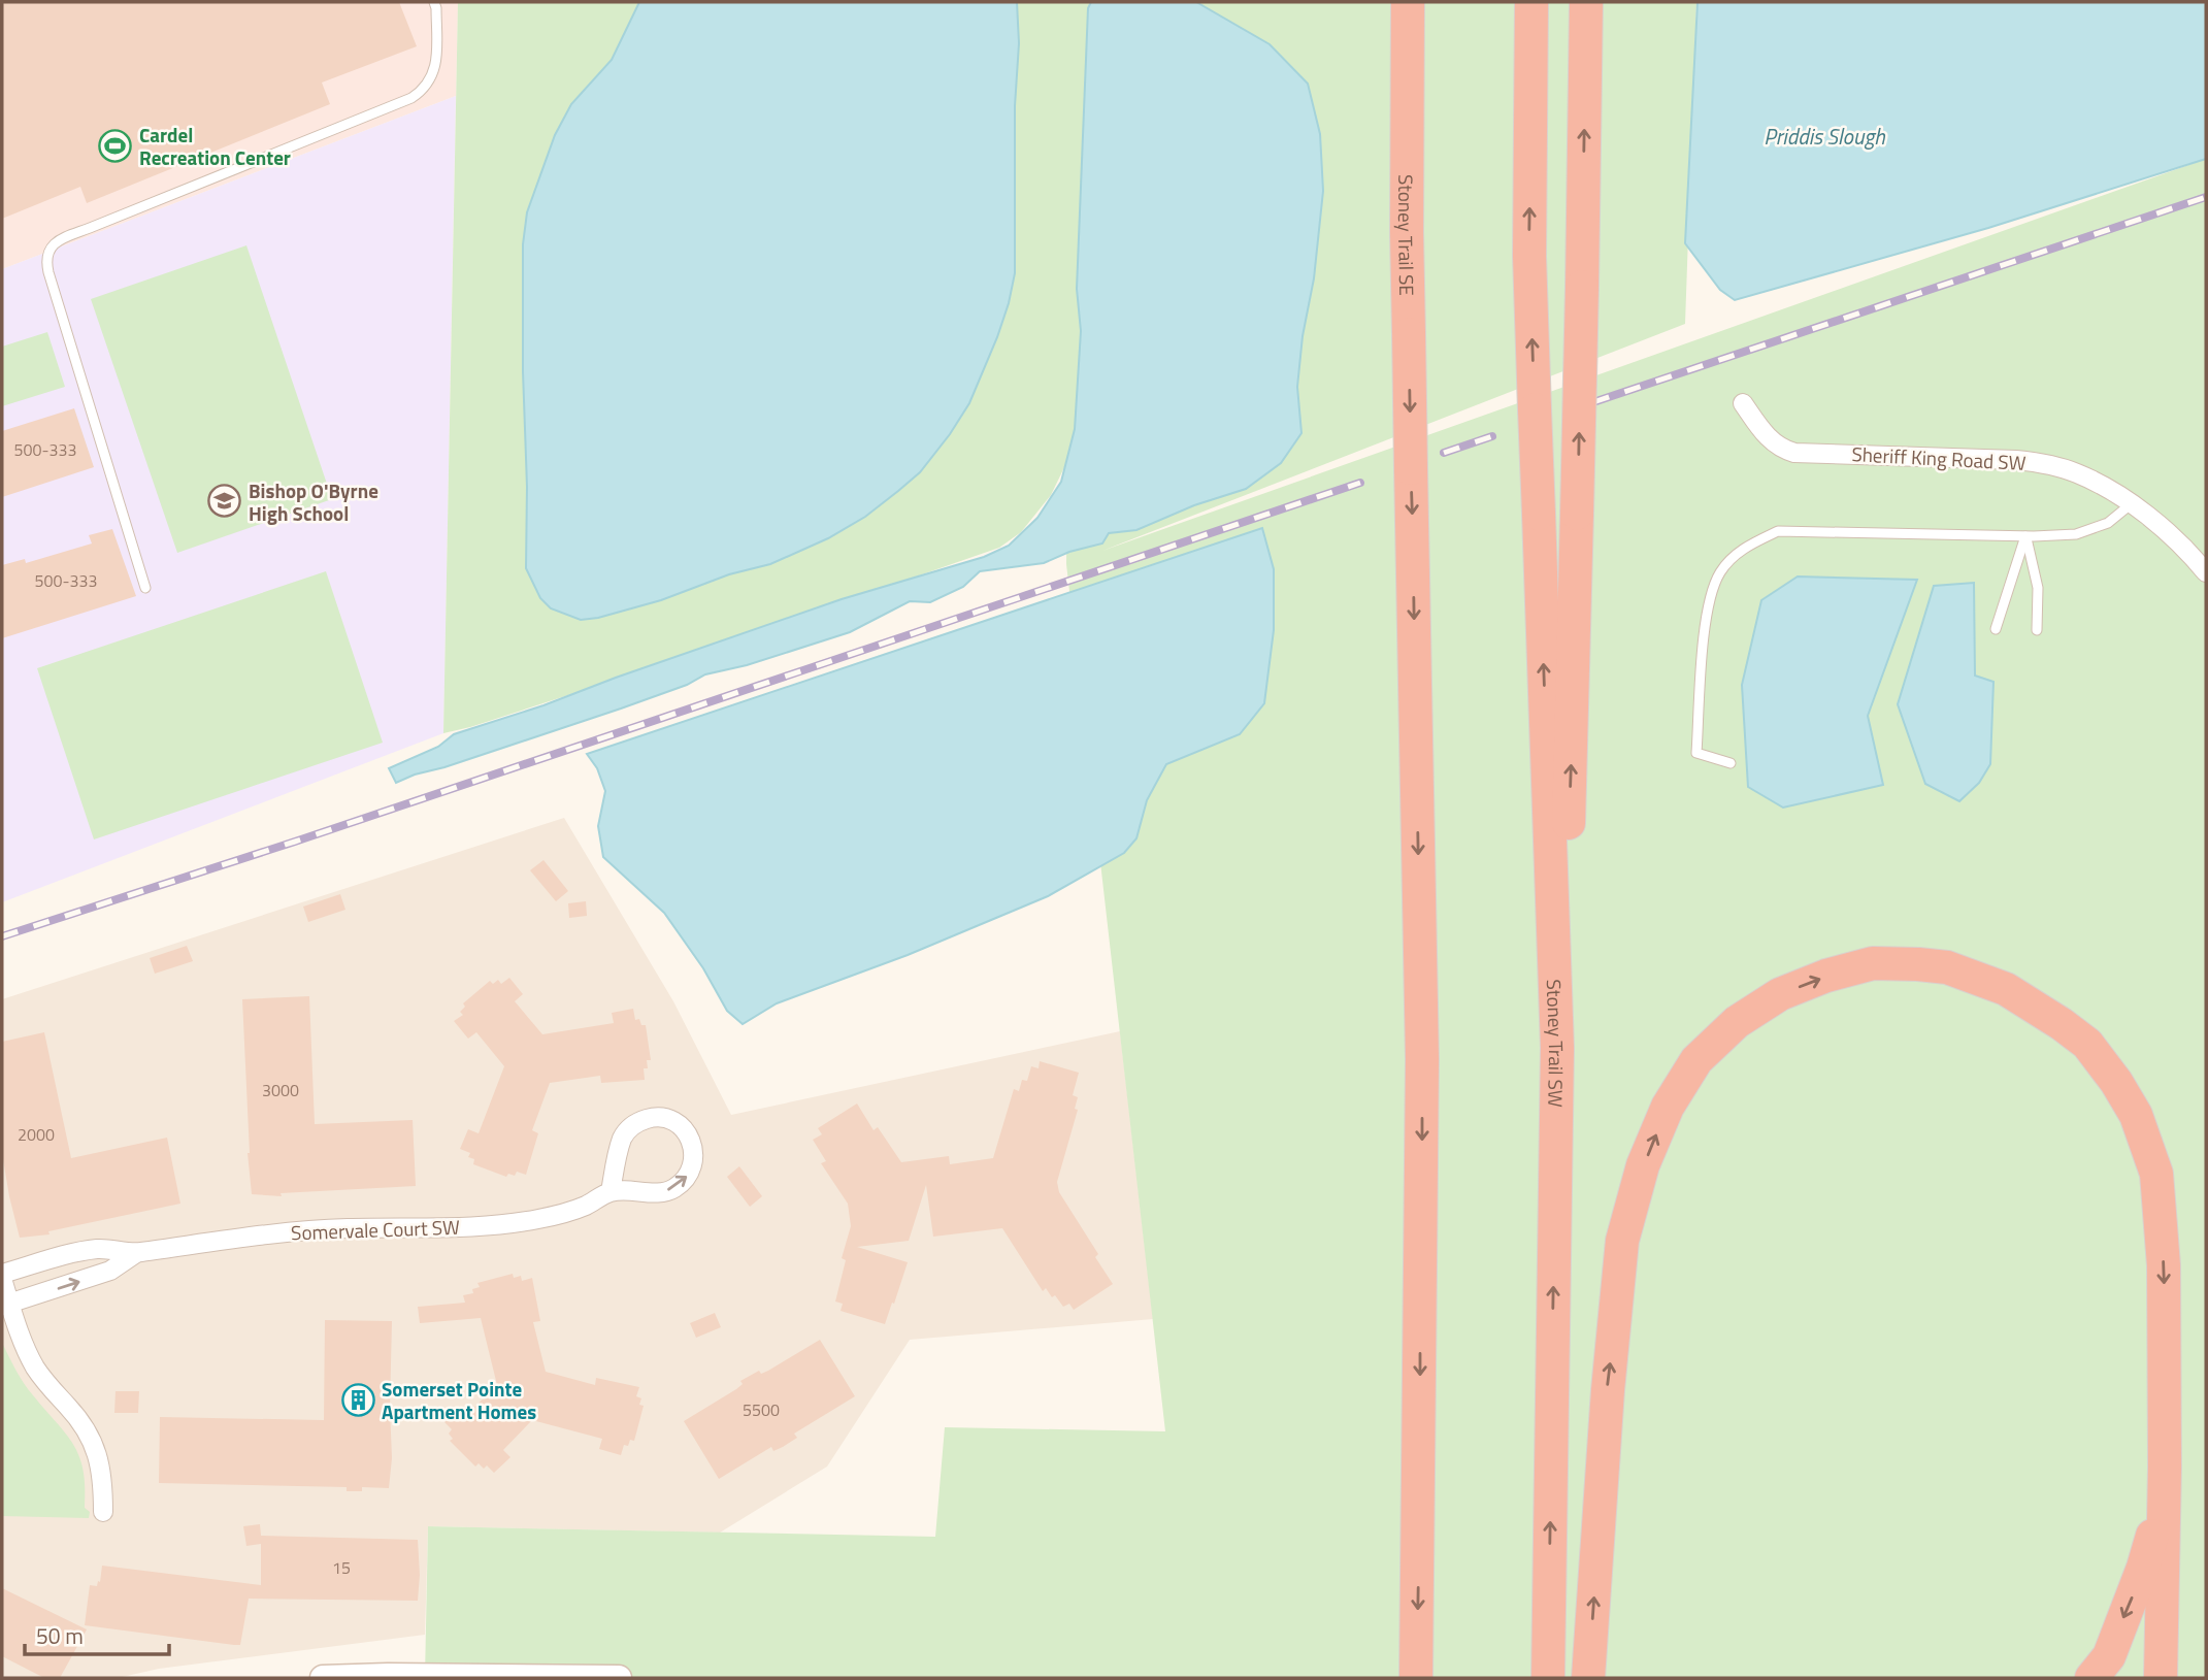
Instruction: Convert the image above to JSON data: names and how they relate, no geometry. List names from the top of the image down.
{
  "streets": {
    "highway": ["Stoney Trail SE", "Stoney Trail SW"],
    "street": ["Sheriff King Road SW", "Somervale Court SW"]
  },
  "water": ["Priddis Slough"],
  "places": {
    "sports": ["Cardel Recreation Center"],
    "school or university": ["Bishop O'Byrne High School"],
    "building": ["Somerset Pointe Apartment Homes"]
  },
  "house_numbers": [
    "500-333",
    "500-333",
    "3000",
    "2000",
    "5500",
    "15"
  ],
  "scale_bar": "50 m"
}
